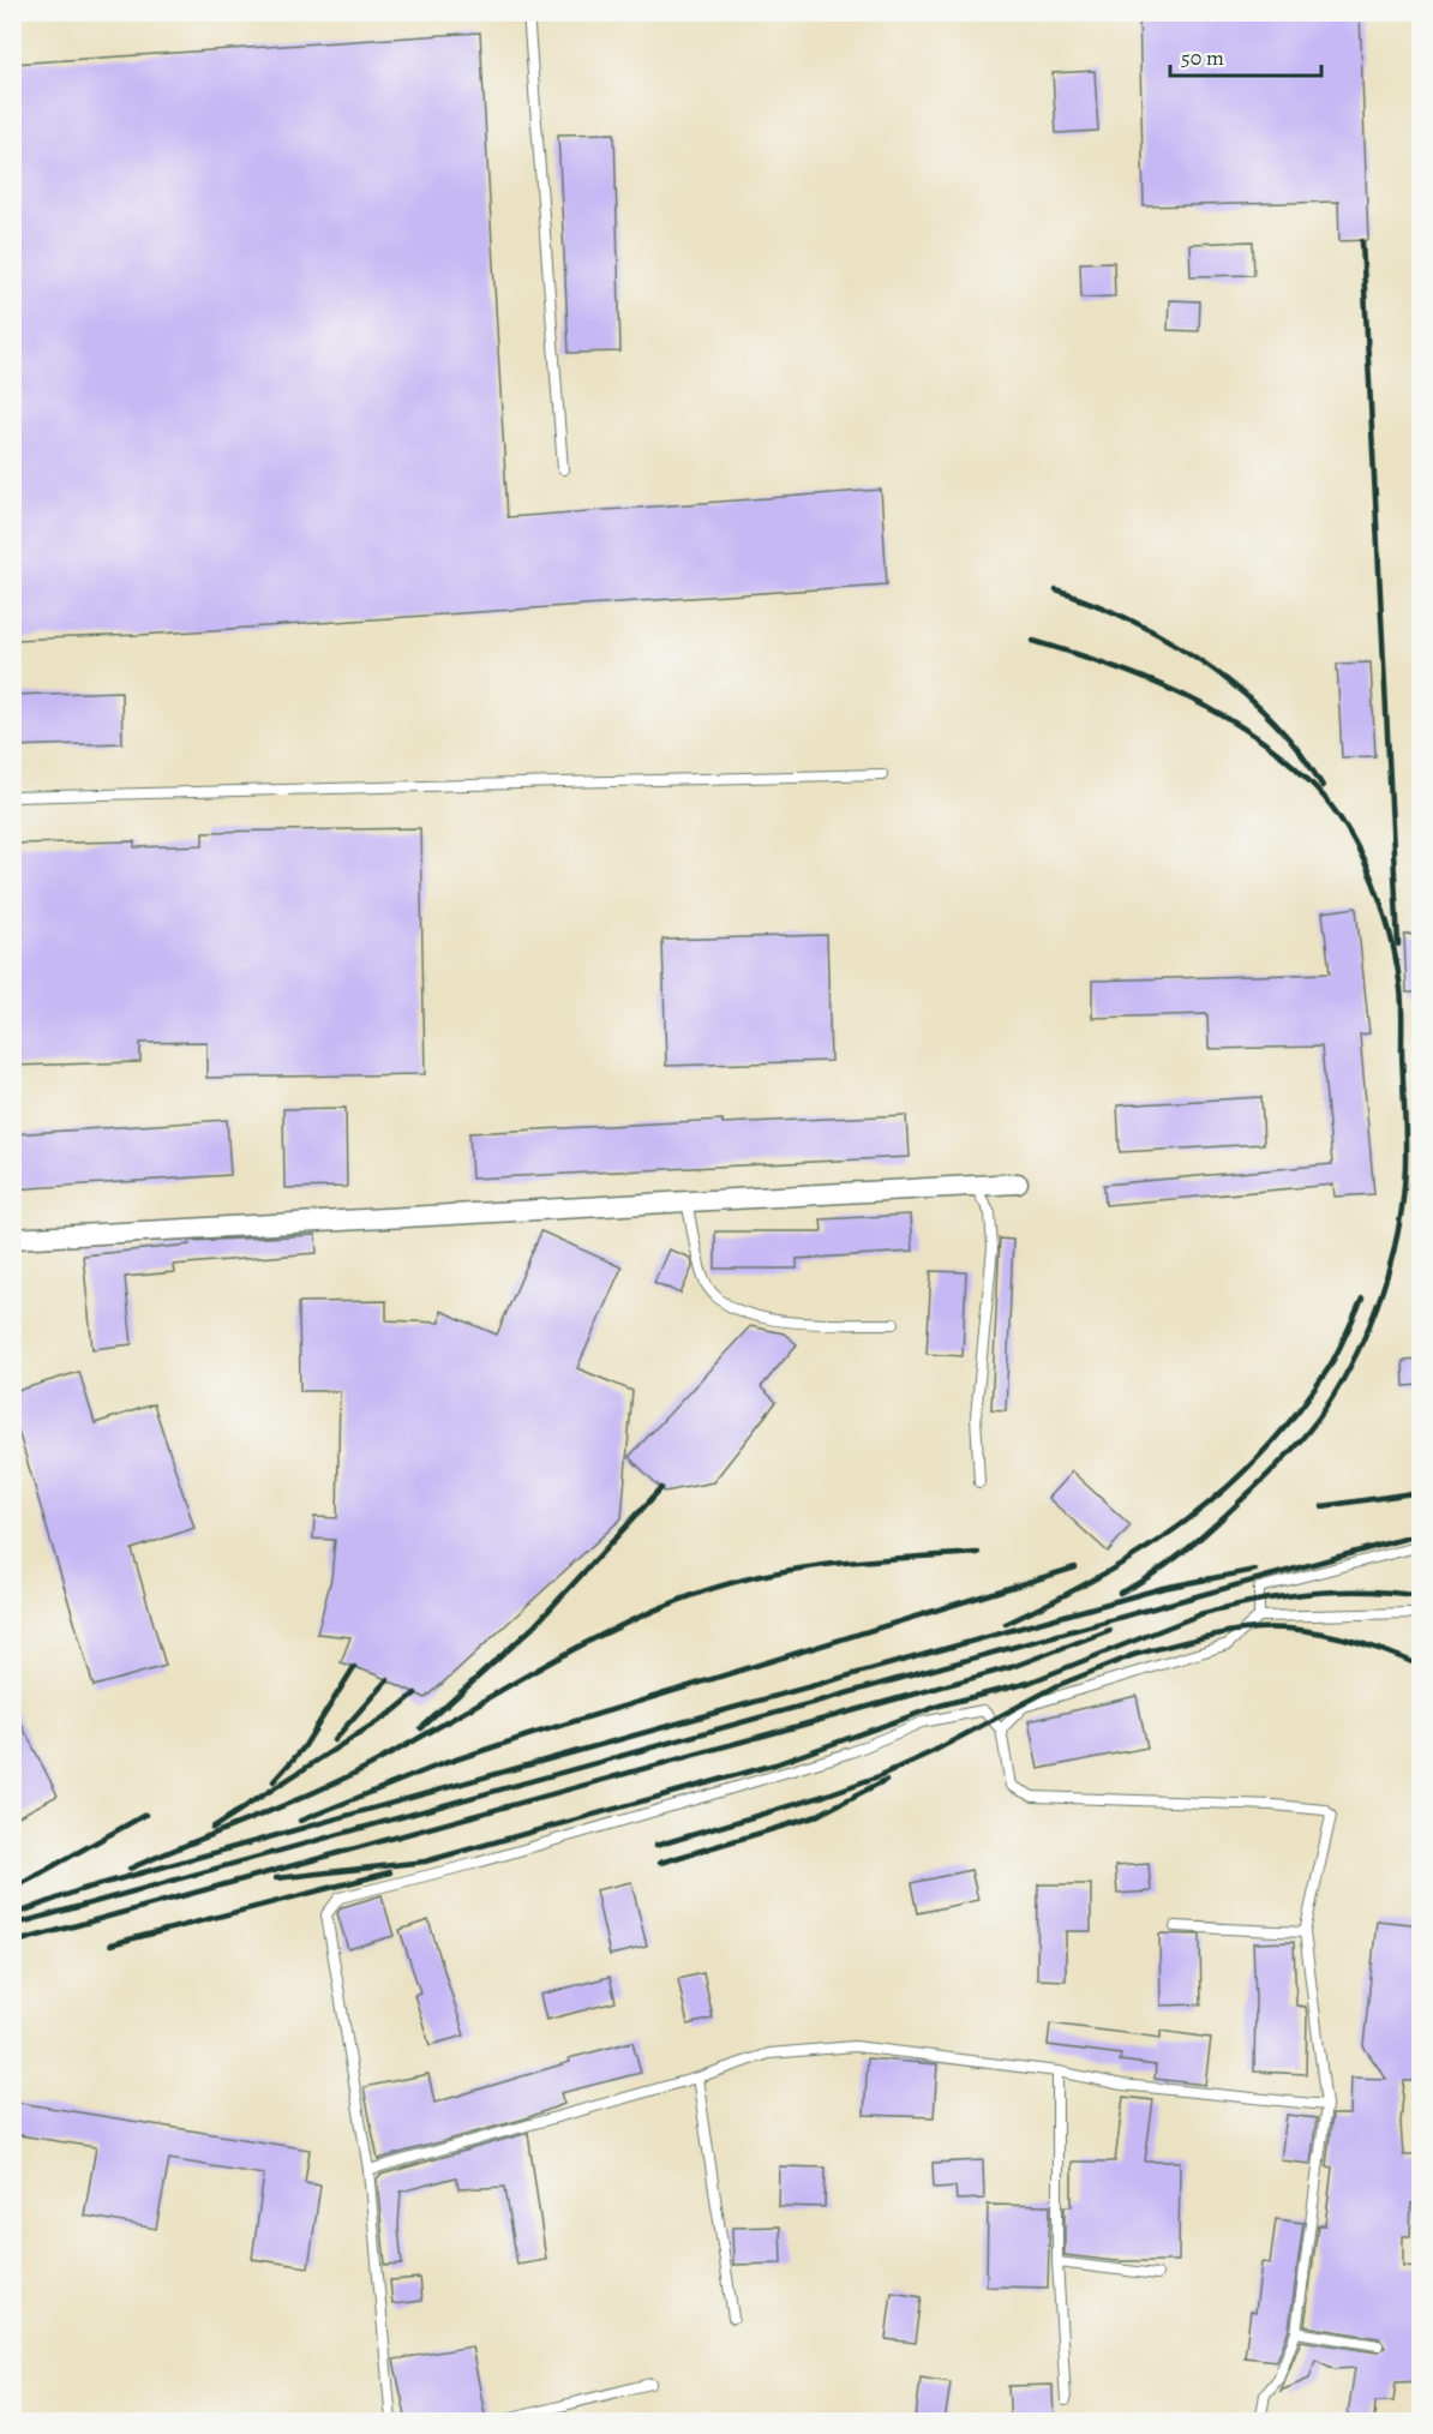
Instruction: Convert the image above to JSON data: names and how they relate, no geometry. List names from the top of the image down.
{
  "scale_bar": "50 m"
}
